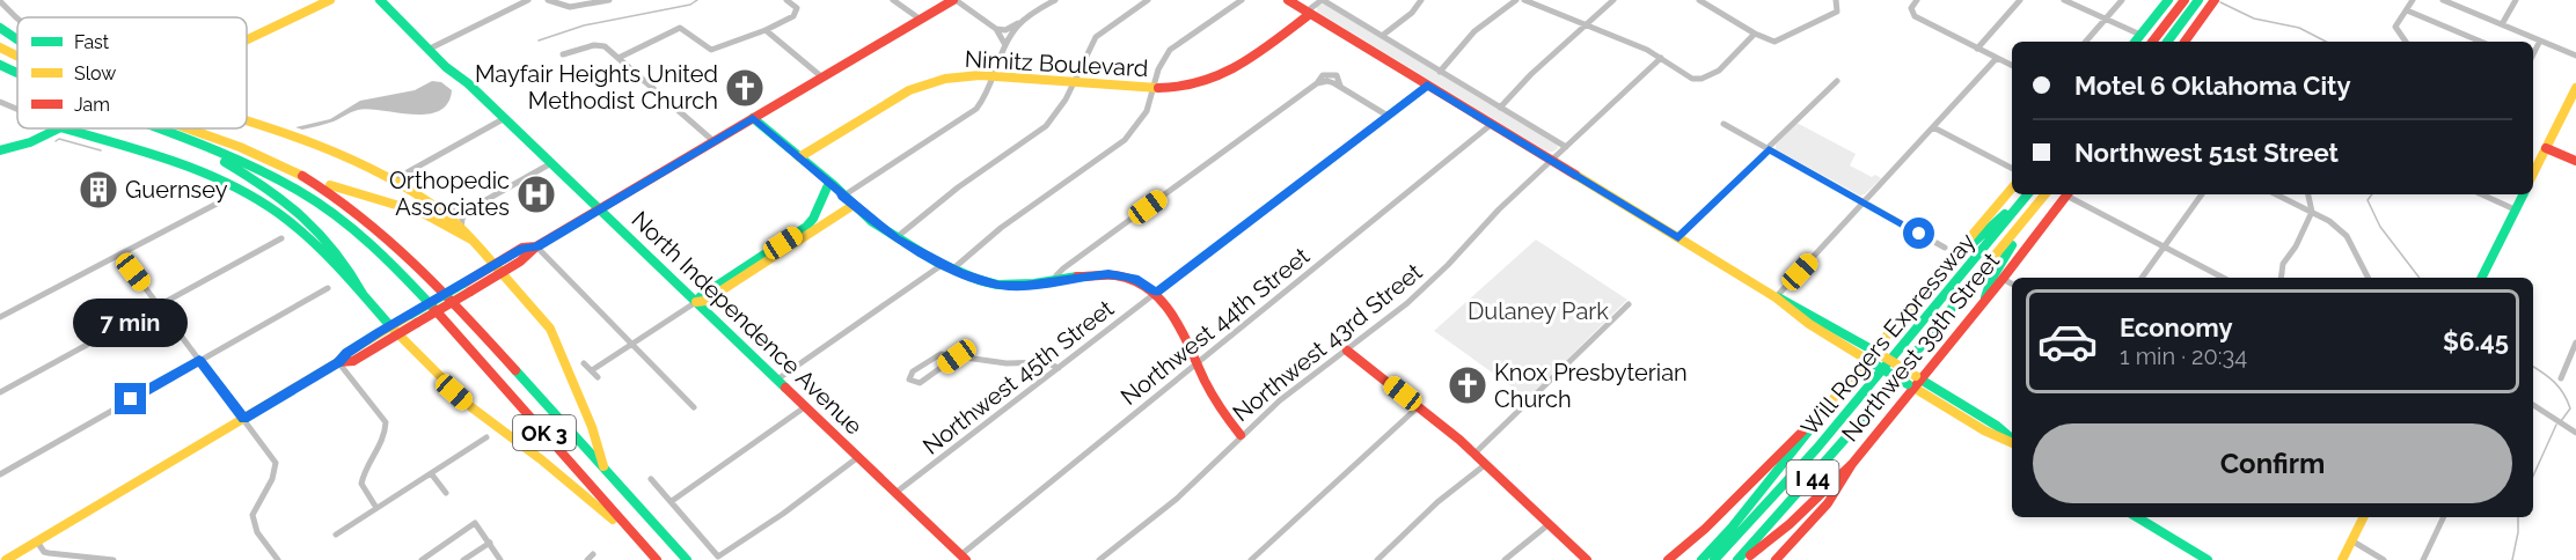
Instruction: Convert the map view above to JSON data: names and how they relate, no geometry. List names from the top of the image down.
{
  "streets": {
    "main road": [
      "Nimitz Boulevard",
      "North Independence Avenue",
      "Will Rogers Expressway",
      "Northwest 39th Street",
      "OK 3",
      "I 44"
    ],
    "street": ["Northwest 44th Street", "Northwest 43rd Street", "Northwest 45th Street"]
  },
  "crossings": [
    ["North Independence Avenue", "Northwest 44th Street"],
    ["North Independence Avenue", "Northwest 45th Street"]
  ],
  "parks": ["Dulaney Park"],
  "places": {
    "church": ["Mayfair Heights United Methodist Church", "Knox Presbyterian Church"],
    "building": ["Guernsey"],
    "hospital": ["Orthopedic Associates"]
  },
  "legend": ["Fast", "Slow", "Jam"],
  "page": {
    "banner": ["Motel 6 Oklahoma City", "Northwest 51st Street"],
    "list": [
      {
        "name": "Economy",
        "note": "1 min · 20:34",
        "value": "$6.45"
      }
    ],
    "bubble": "7 min",
    "buttons": "Confirm"
  }
}
